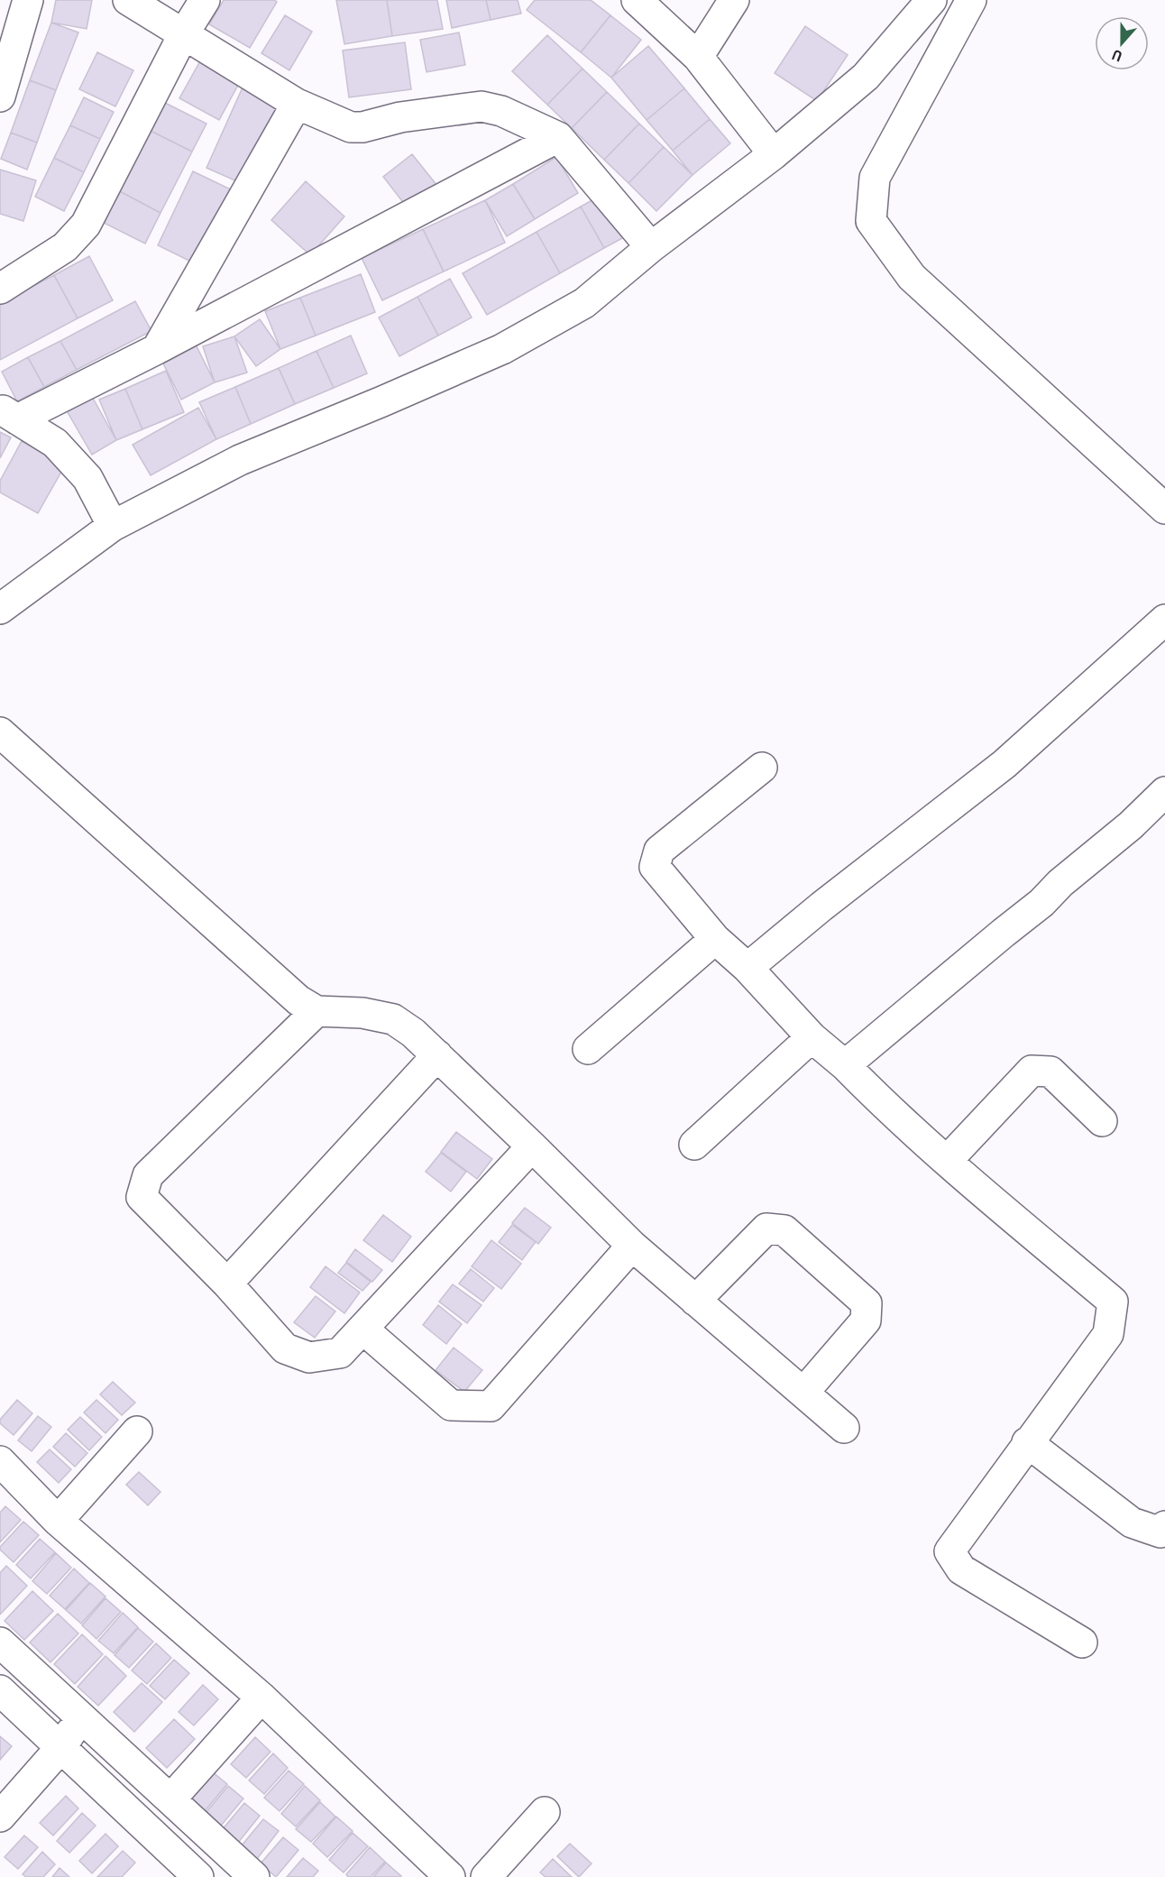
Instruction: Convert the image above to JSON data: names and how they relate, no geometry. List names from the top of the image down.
{
  "north": "bottom"
}
